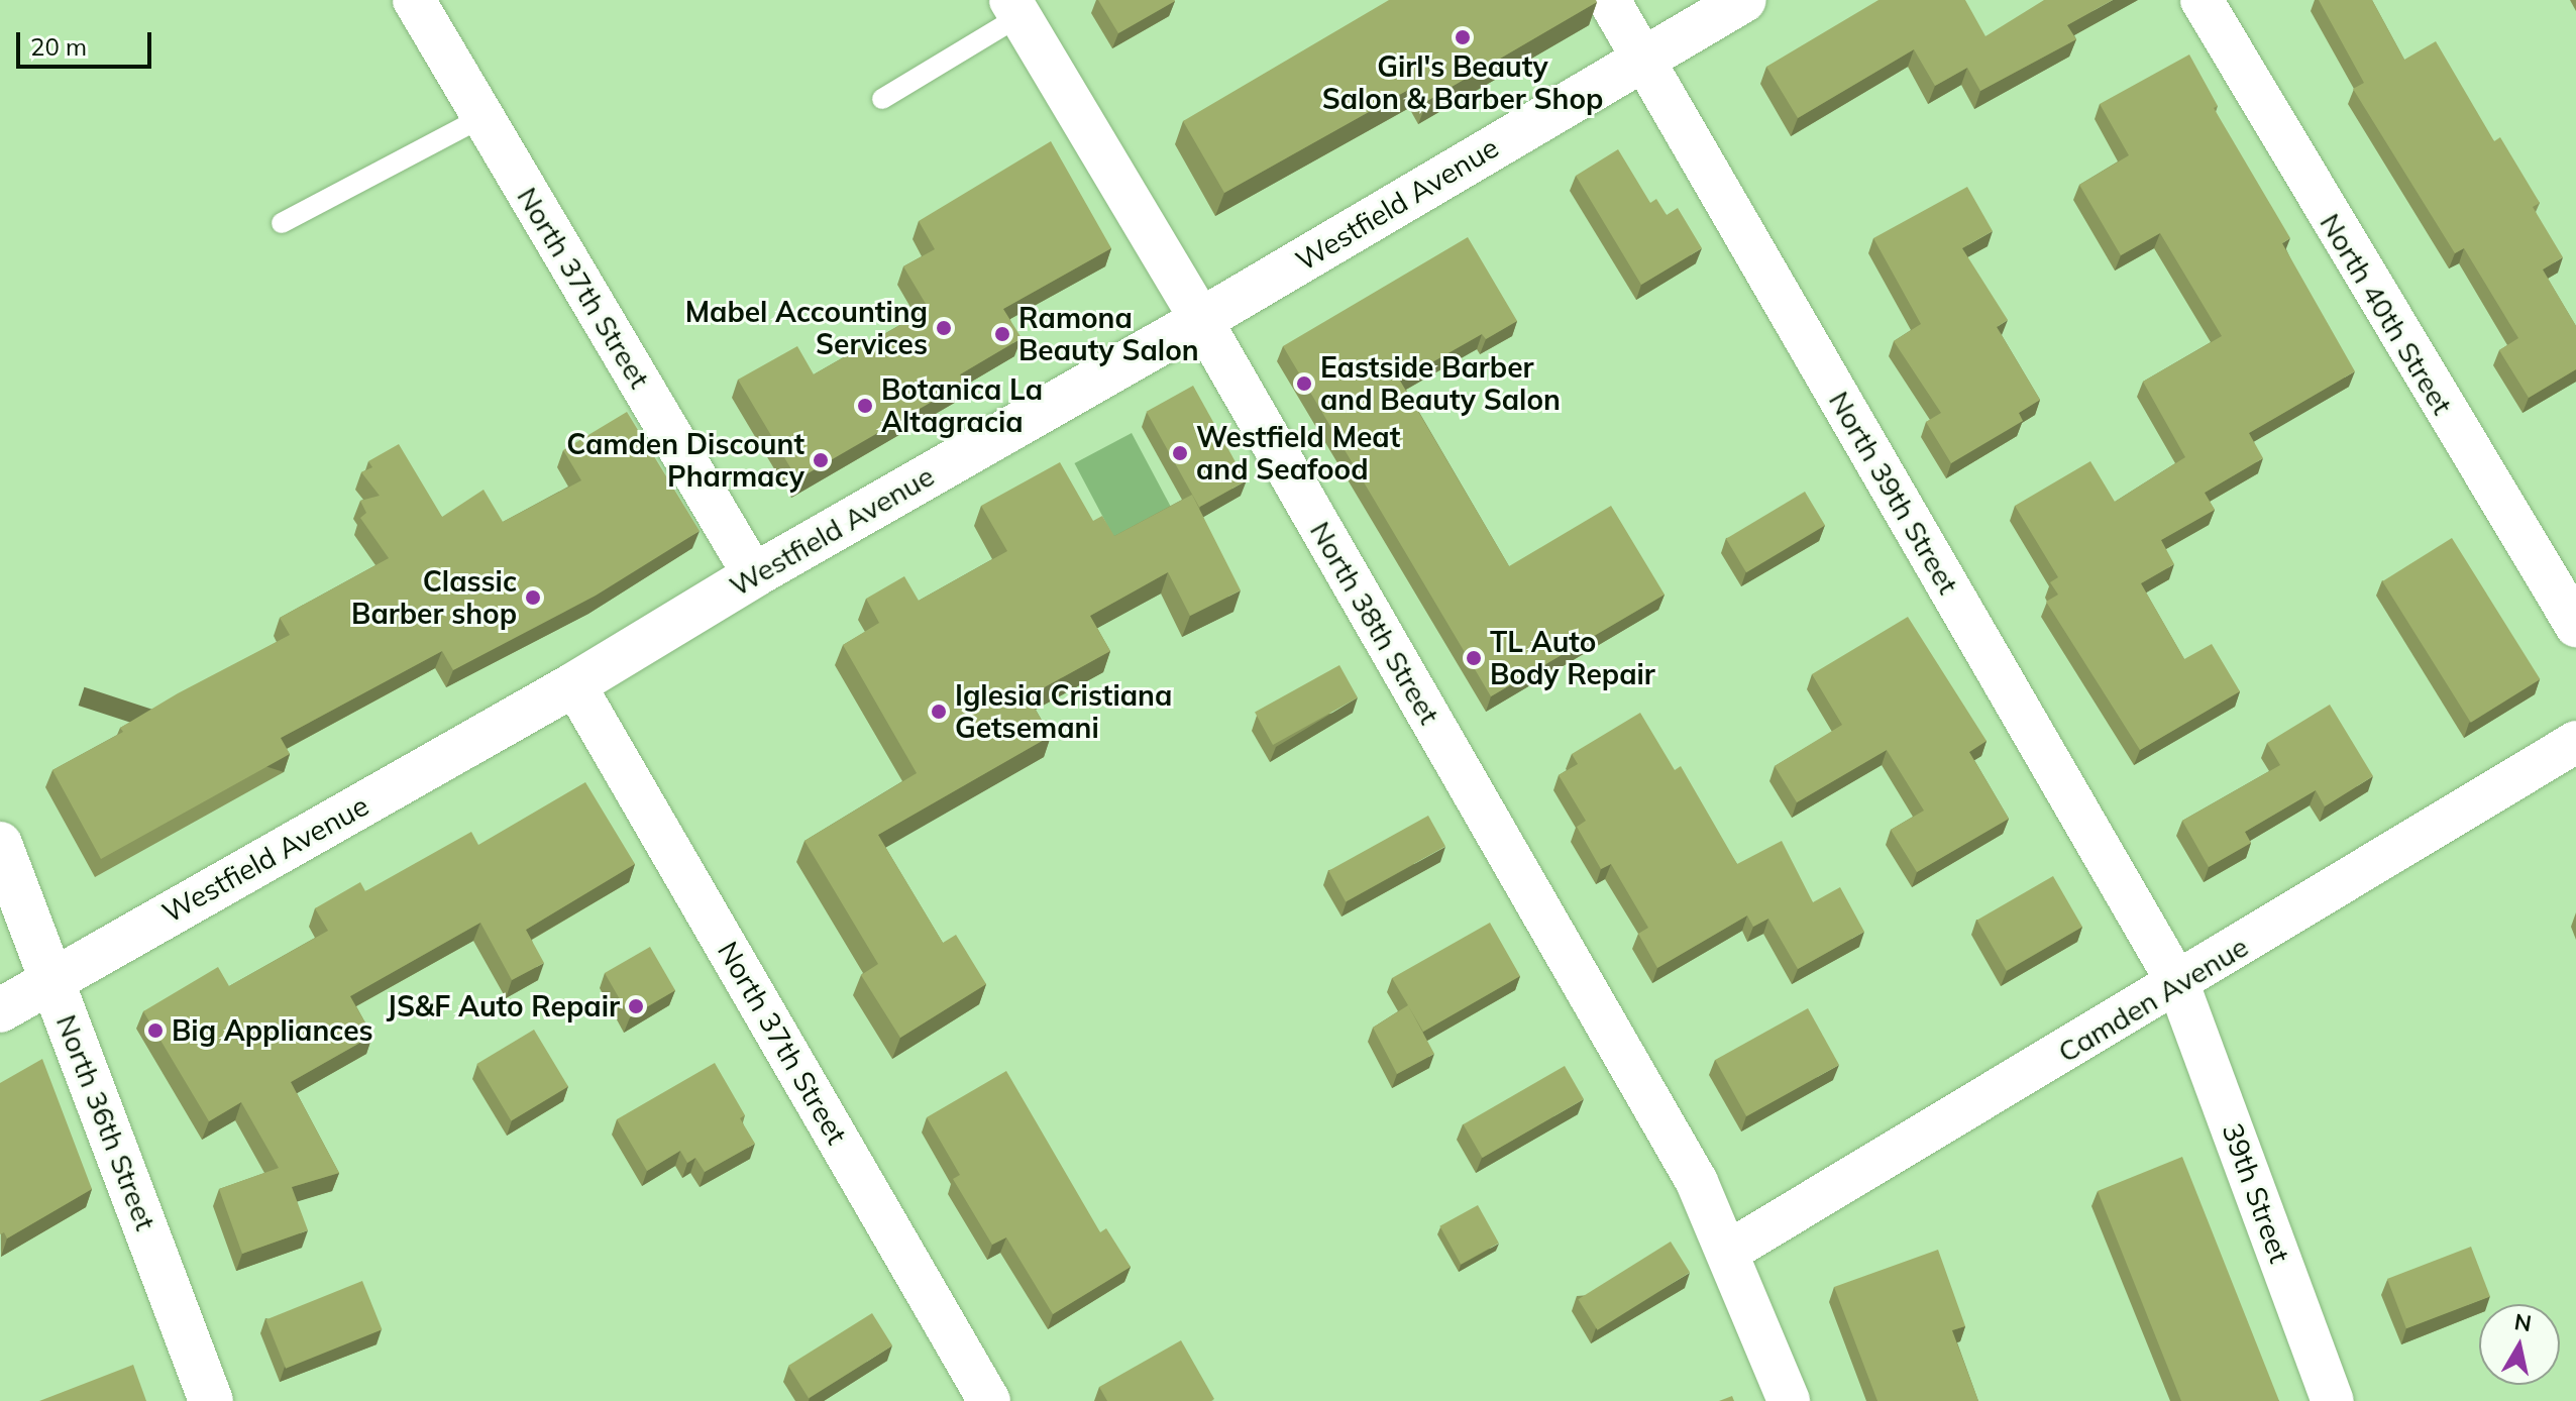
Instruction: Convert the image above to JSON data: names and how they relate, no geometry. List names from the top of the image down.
{
  "streets": {
    "street": [
      "Westfield Avenue",
      "North 37th Street",
      "North 40th Street",
      "North 39th Street",
      "North 38th Street",
      "Camden Avenue",
      "North 36th Street",
      "39th Street"
    ]
  },
  "crossings": [
    ["Westfield Avenue", "North 37th Street"],
    ["Westfield Avenue", "North 39th Street"],
    ["Westfield Avenue", "North 38th Street"],
    ["Westfield Avenue", "North 36th Street"],
    ["North 39th Street", "Camden Avenue"],
    ["North 39th Street", "39th Street"],
    ["North 38th Street", "Camden Avenue"],
    ["Camden Avenue", "39th Street"]
  ],
  "places": [
    "Girl's Beauty Salon & Barber Shop",
    "Mabel Accounting Services",
    "Ramona Beauty Salon",
    "Eastside Barber and Beauty Salon",
    "Botanica La Altagracia",
    "Westfield Meat and Seafood",
    "Camden Discount Pharmacy",
    "Classic Barber shop",
    "TL Auto Body Repair",
    "Iglesia Cristiana Getsemani",
    "JS&F Auto Repair",
    "Big Appliances"
  ],
  "scale_bar": "20 m",
  "north": "top"
}
